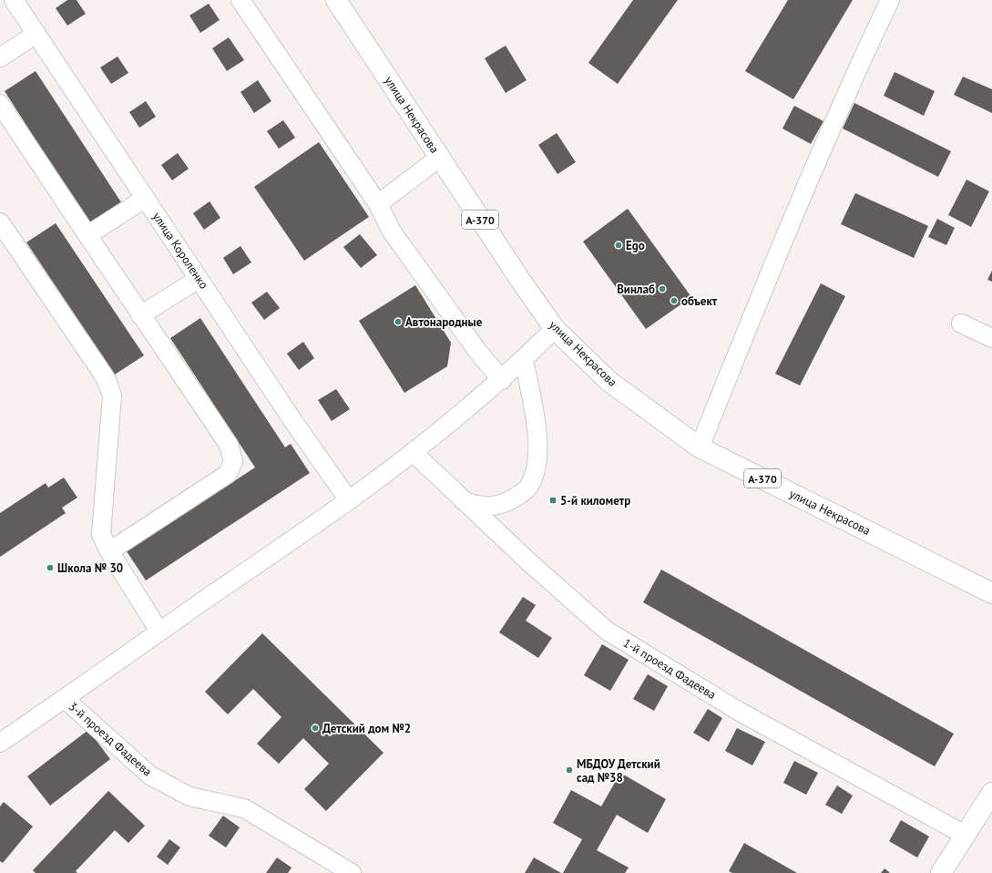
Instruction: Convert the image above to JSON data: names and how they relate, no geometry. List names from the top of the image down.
{
  "streets": {
    "main road": ["улица Некрасова", "А-370"],
    "street": ["улица Короленко", "1-й проезд Фадеева", "3-й проезд Фадеева"]
  },
  "places": {
    "other": [
      "Ego",
      "Винлаб",
      "объект",
      "Автонародные",
      "Школа № 30",
      "Детский дом №2",
      "МБДОУ Детский сад №38"
    ],
    "transit": ["5-й километр"]
  }
}
